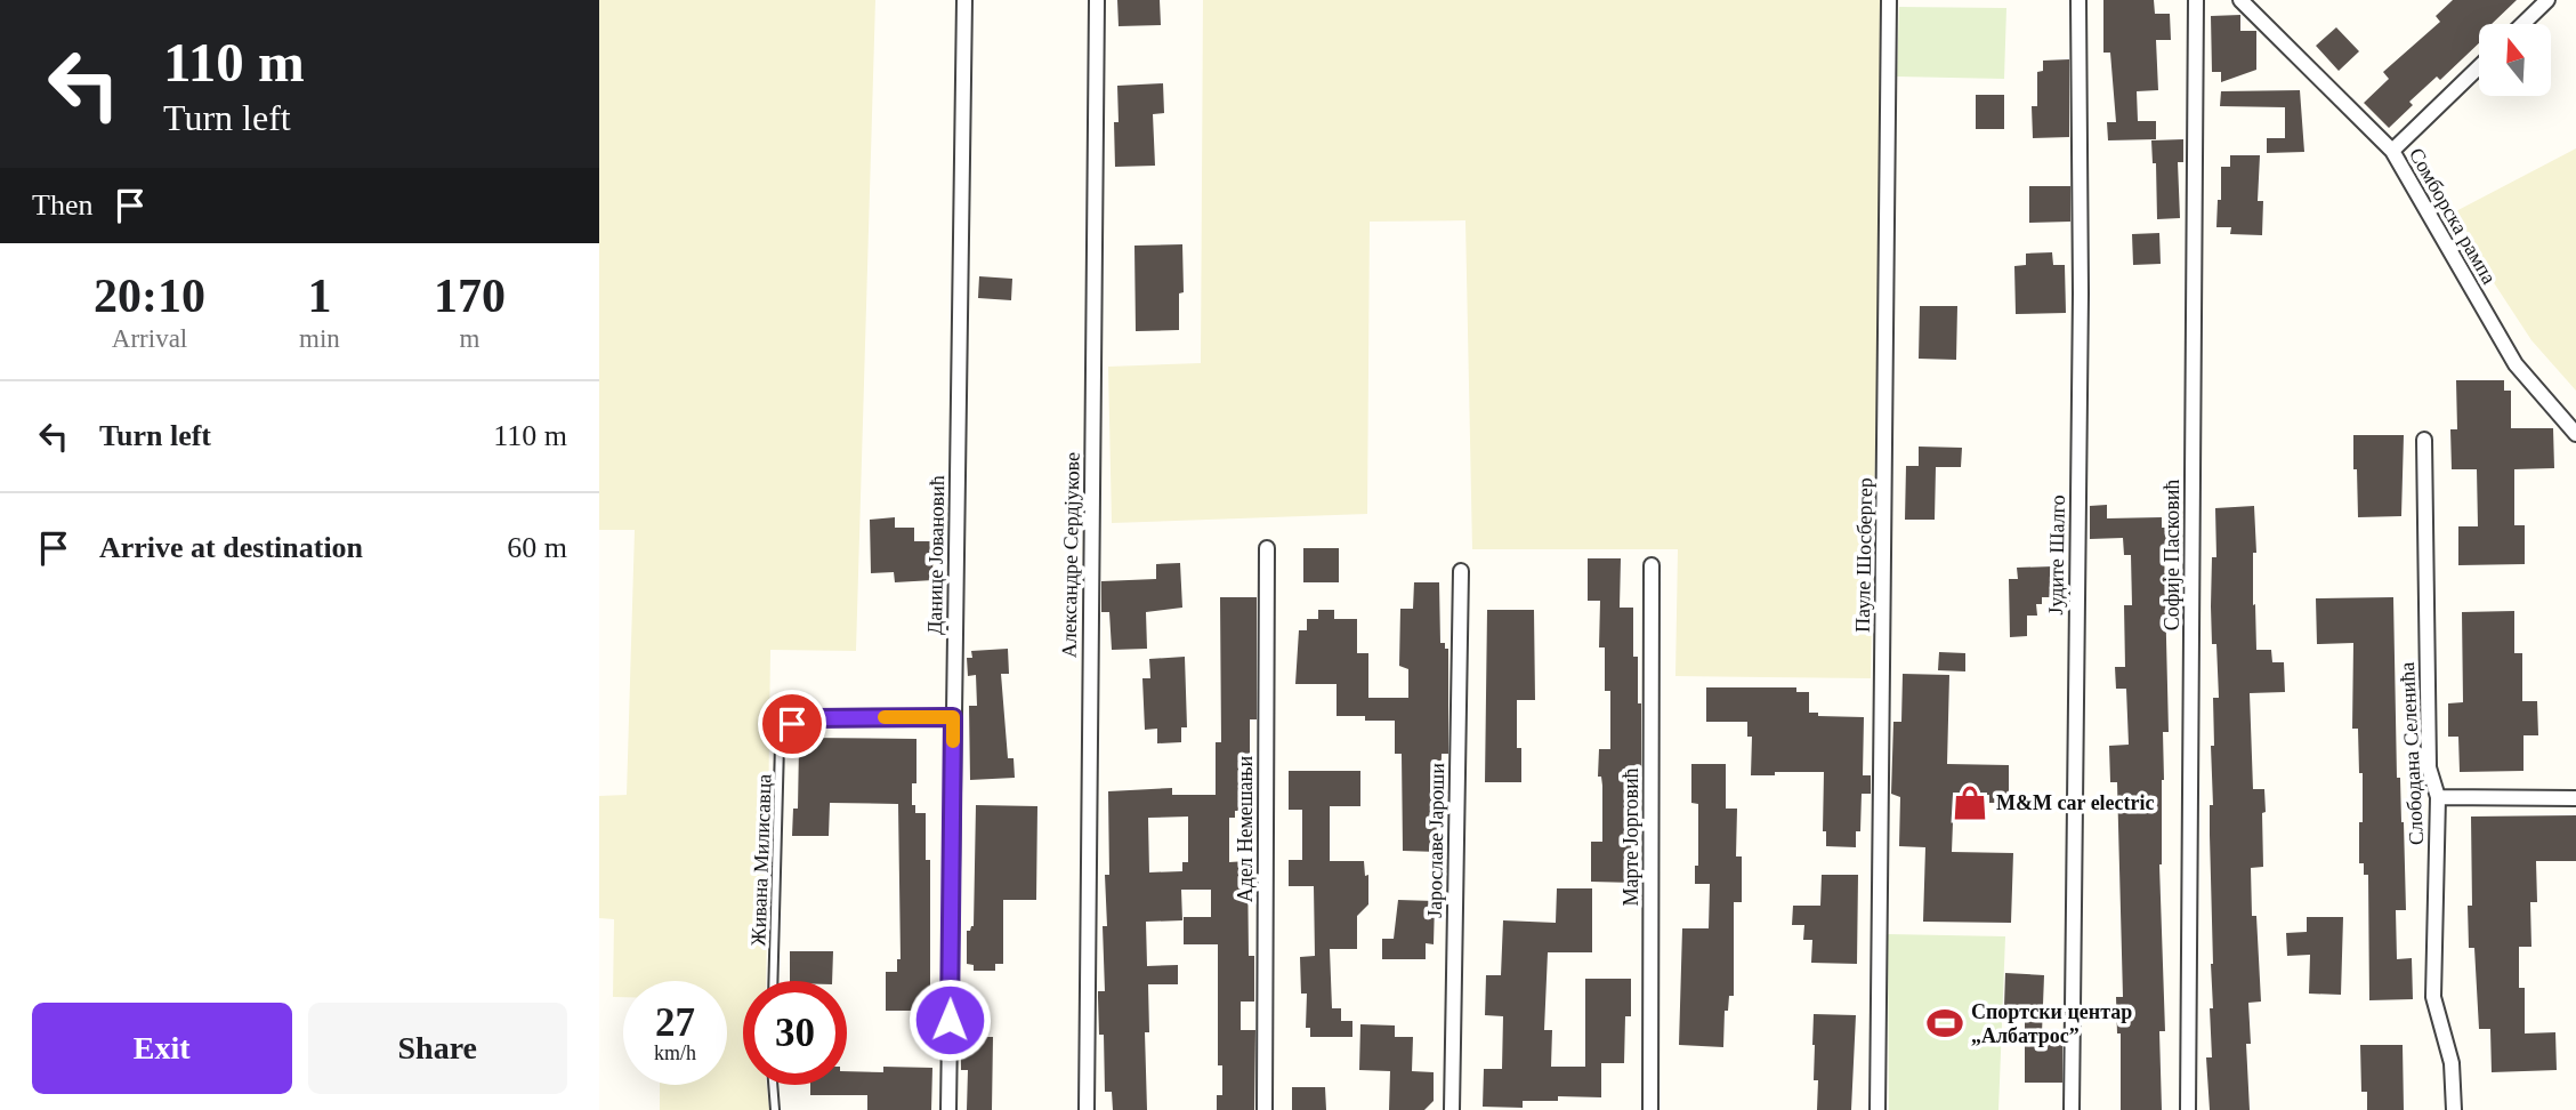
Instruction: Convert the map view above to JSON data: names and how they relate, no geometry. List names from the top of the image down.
{
  "streets": {
    "street": [
      "Сомборска рампа",
      "Данице Јовановић",
      "Александре Сердјукове",
      "Пауле Шосбергер",
      "Јудите Шалго",
      "Софије Пасковић",
      "Слободана Селенића",
      "Адел Немешањи",
      "Марте Јорговић",
      "Јарославе Јароши"
    ],
    "lane": ["Живана Милисавца"]
  },
  "crossings": [
    ["Данице Јовановић", "Живана Милисавца"]
  ],
  "places": {
    "shop": ["M&M car electric"],
    "sports": ["Спортски центар „Албатрос”"]
  },
  "north": "top",
  "page": {
    "turn": ["110 m", "Turn left"],
    "then": "Then",
    "eta": [
      "20:10",
      "Arrival",
      "1",
      "min",
      "170",
      "m"
    ],
    "list": [
      {
        "name": "Turn left",
        "value": "110 m"
      },
      {
        "name": "Arrive at destination",
        "value": "60 m"
      }
    ],
    "speed": "27 km/h",
    "limit": "30",
    "buttons": ["Exit", "Share"]
  }
}
